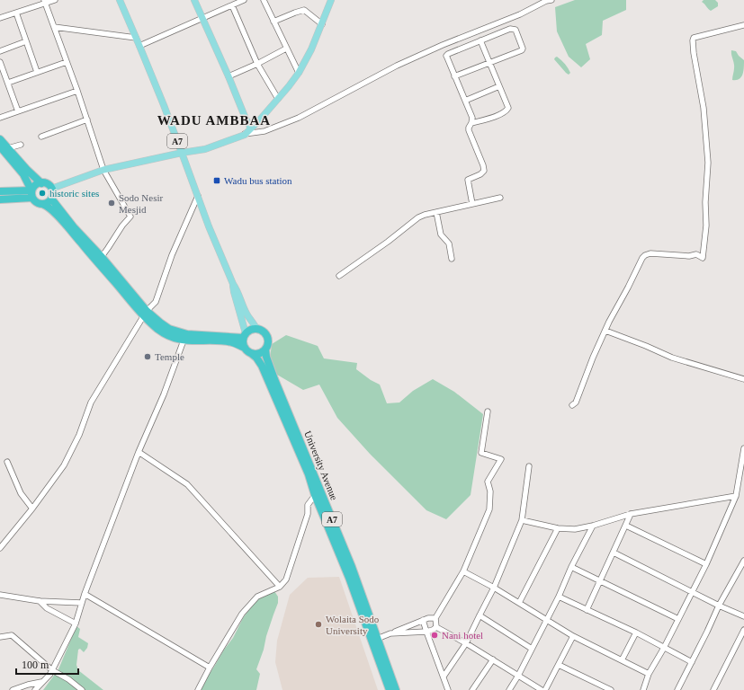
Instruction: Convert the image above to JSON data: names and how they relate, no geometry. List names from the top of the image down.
{
  "streets": {
    "highway": ["A7", "University Avenue"]
  },
  "crossings": [
    ["A7", "University Avenue"]
  ],
  "districts": ["WADU AMBBAA"],
  "places": {
    "transit": ["Wadu bus station"],
    "other": [
      "historic sites",
      "Sodo Nesir Mesjid",
      "Temple",
      "Wolaita Sodo University",
      "Nani hotel"
    ]
  },
  "scale_bar": "100 m"
}
